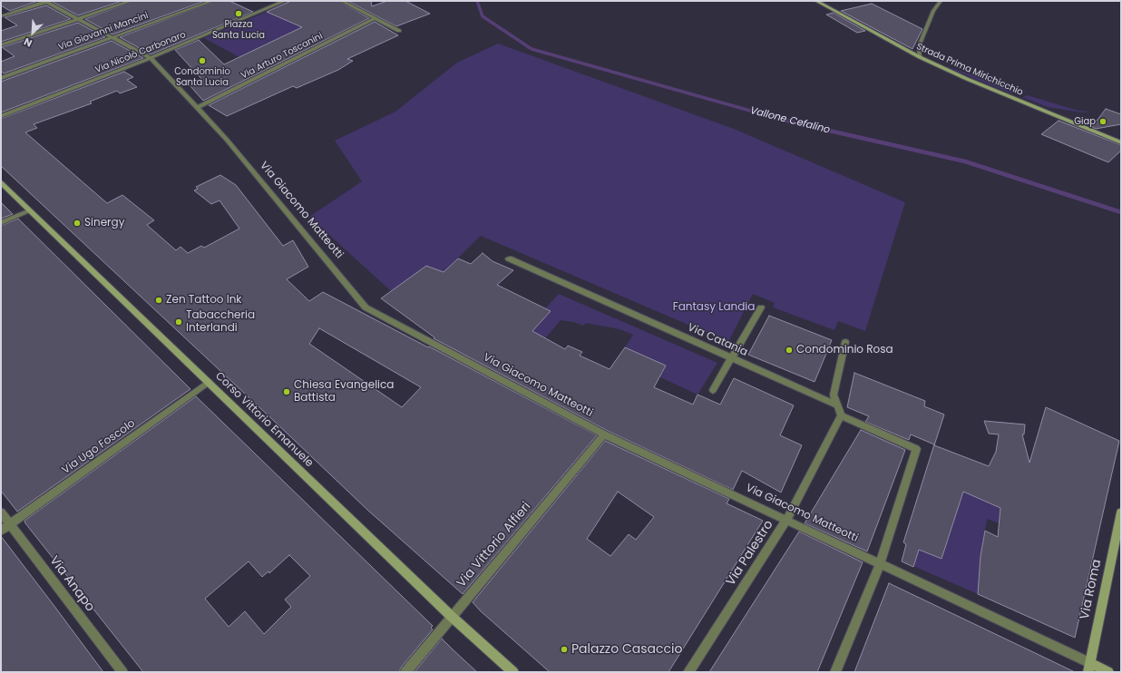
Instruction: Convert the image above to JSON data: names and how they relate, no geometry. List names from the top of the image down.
{
  "streets": {
    "main road": [
      "Strada Prima Mirichicchio",
      "Via Giacomo Matteotti",
      "Corso Vittorio Emanuele",
      "Via Roma"
    ],
    "street": [
      "Via Giovanni Mancini",
      "Via Nicolò Carbonaro",
      "Via Arturo Toscanini",
      "Via Catania",
      "Via Ugo Foscolo",
      "Via Vittorio Alfieri",
      "Via Palestro",
      "Via Anapo"
    ]
  },
  "crossings": [
    ["Via Giovanni Mancini", "Via Giacomo Matteotti"],
    ["Via Nicolò Carbonaro", "Via Giacomo Matteotti"],
    ["Via Arturo Toscanini", "Via Giacomo Matteotti"],
    ["Via Giacomo Matteotti", "Via Vittorio Alfieri"],
    ["Via Giacomo Matteotti", "Via Palestro"],
    ["Via Giacomo Matteotti", "Via Roma"],
    ["Corso Vittorio Emanuele", "Via Ugo Foscolo"],
    ["Corso Vittorio Emanuele", "Via Vittorio Alfieri"],
    ["Via Ugo Foscolo", "Via Anapo"]
  ],
  "water": ["Vallone Cefalino"],
  "parks": ["Fantasy Landia"],
  "places": [
    "Piazza Santa Lucia",
    "Condominio Santa Lucia",
    "Giap",
    "Sinergy",
    "Zen Tattoo Ink",
    "Tabaccheria Interlandi",
    "Condominio Rosa",
    "Chiesa Evangelica Battista",
    "Palazzo Casaccio"
  ],
  "north": "bottom left"
}
